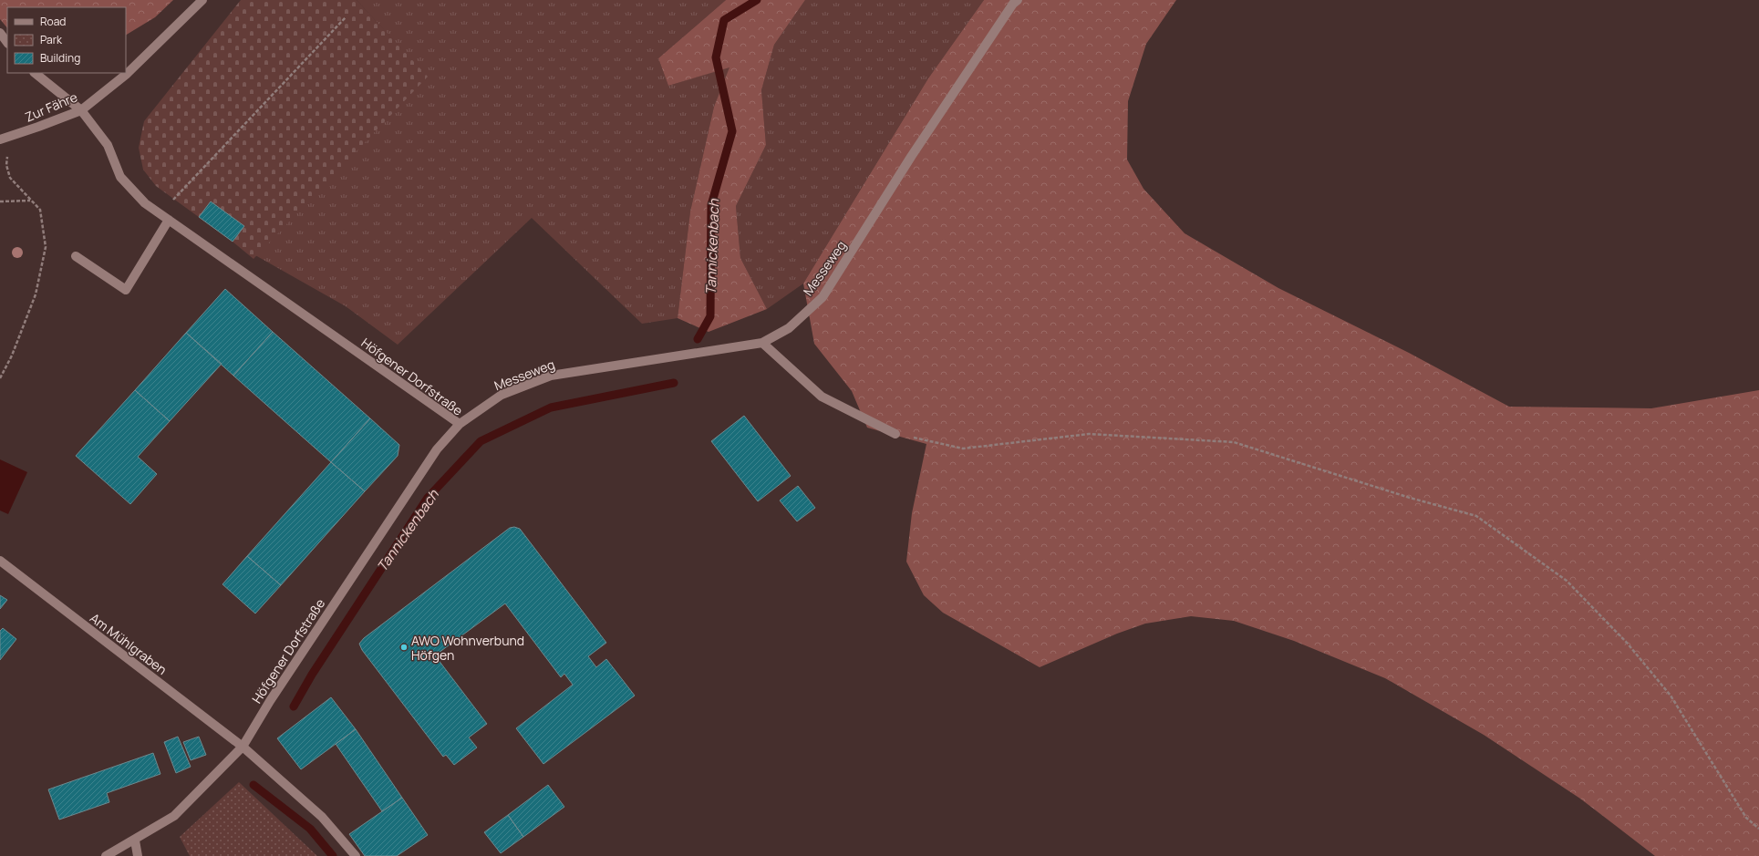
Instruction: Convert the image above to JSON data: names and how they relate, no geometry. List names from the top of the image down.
{
  "streets": {
    "street": [
      "Zur Fähre",
      "Messeweg",
      "Höfgener Dorfstraße",
      "Am Mühlgraben"
    ]
  },
  "crossings": [
    ["Zur Fähre", "Höfgener Dorfstraße"],
    ["Messeweg", "Höfgener Dorfstraße"],
    ["Höfgener Dorfstraße", "Am Mühlgraben"]
  ],
  "water": ["Tannickenbach"],
  "places": ["AWO Wohnverbund Höfgen"],
  "legend": ["Road", "Park", "Building"]
}
